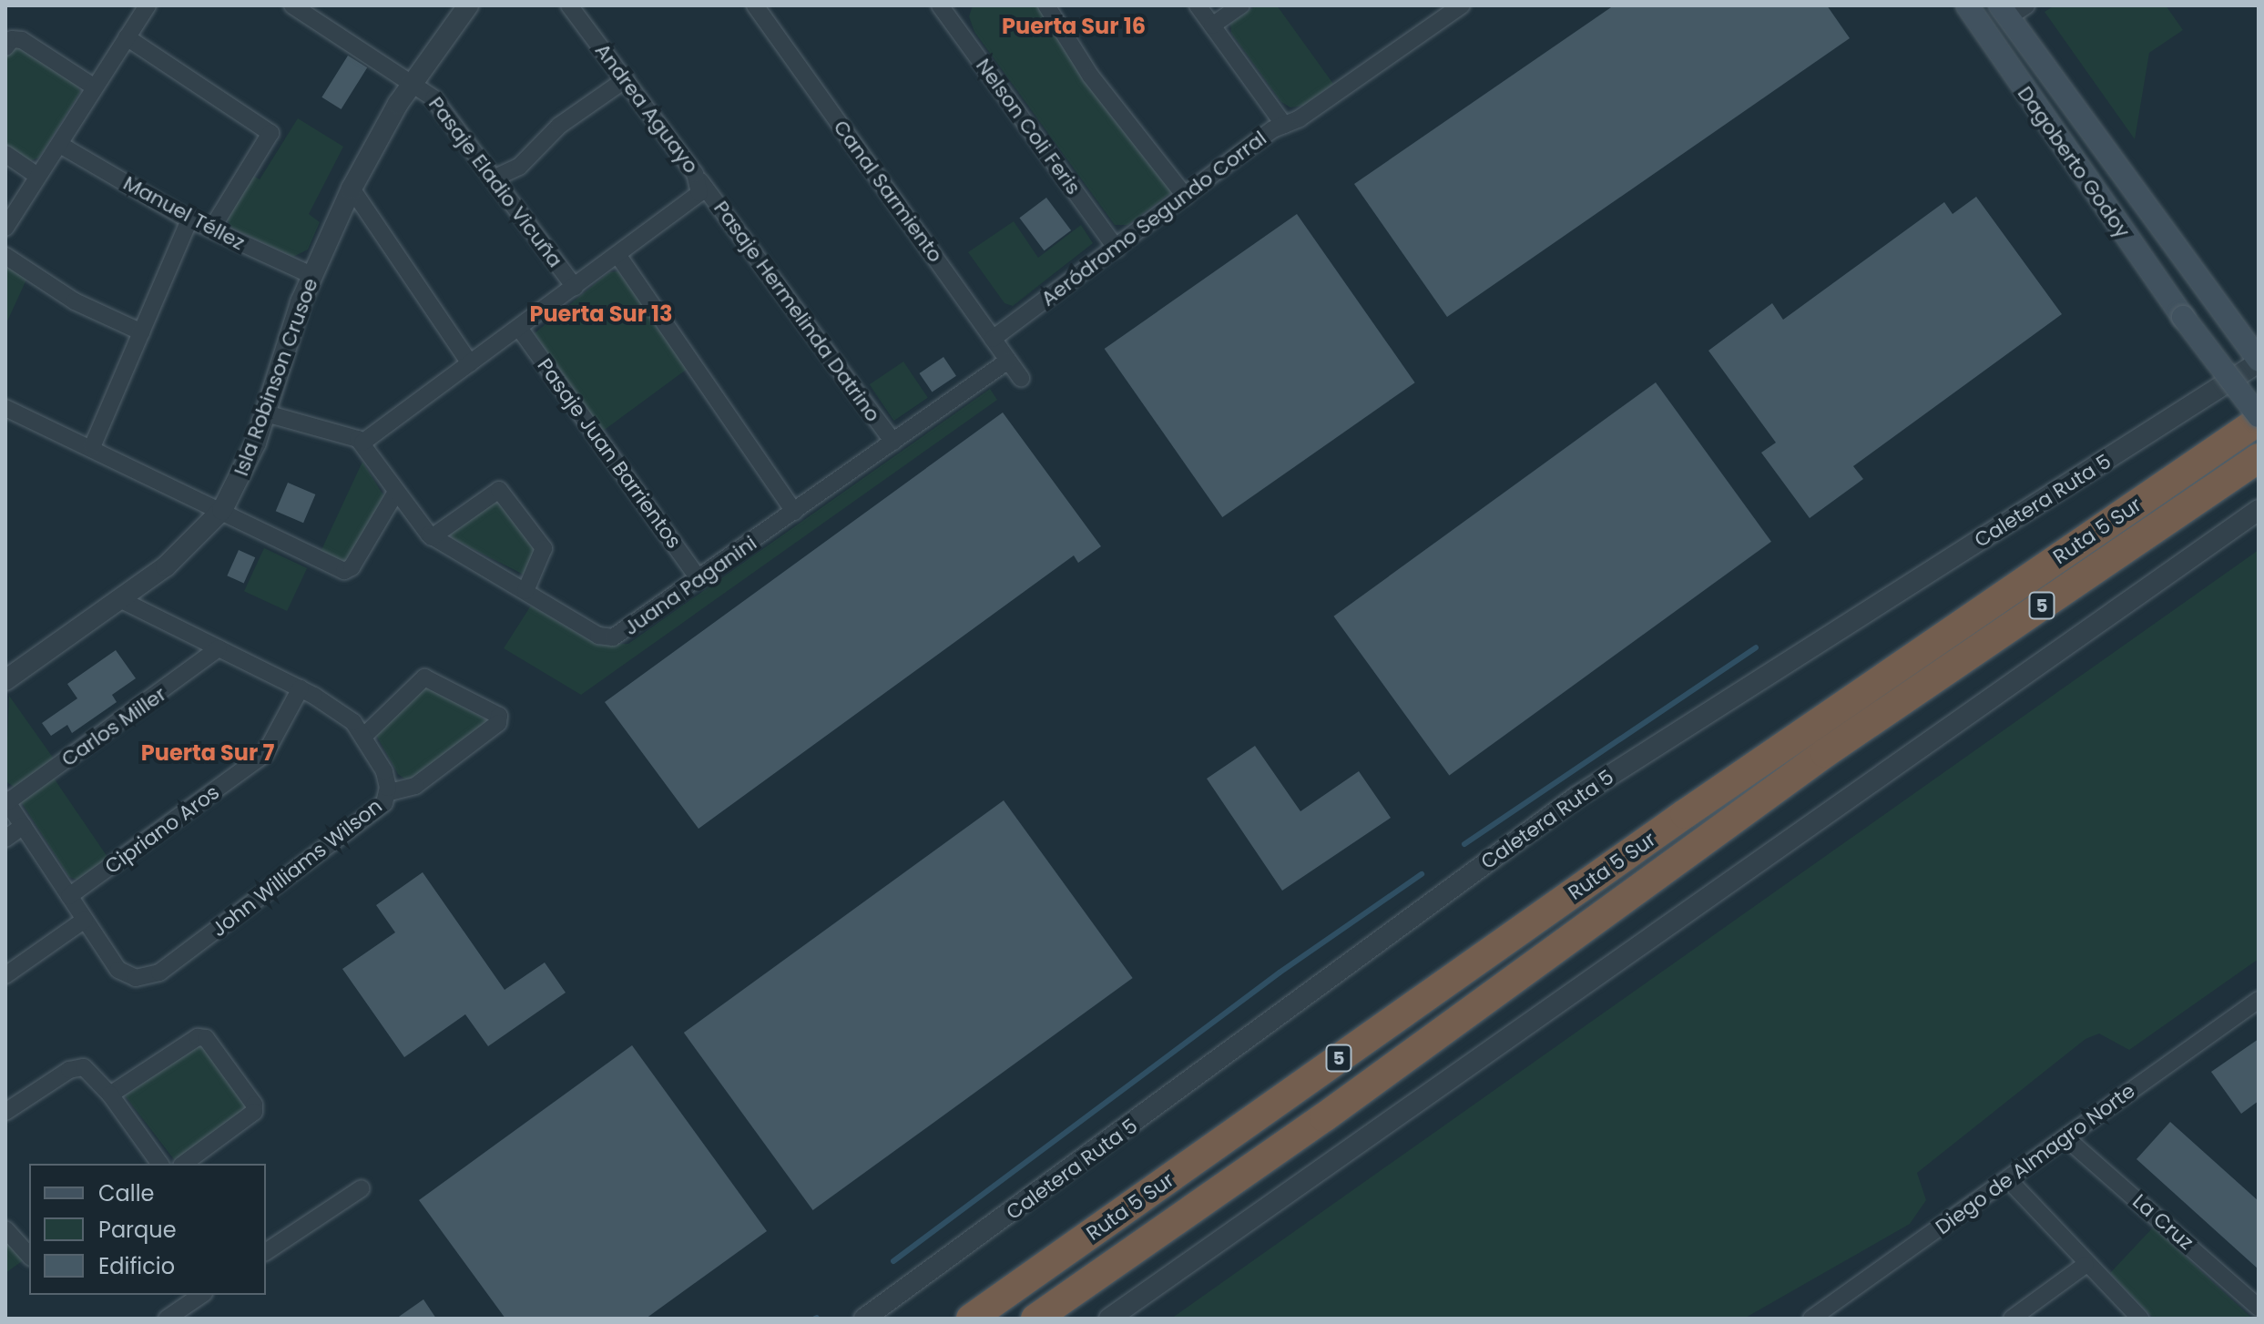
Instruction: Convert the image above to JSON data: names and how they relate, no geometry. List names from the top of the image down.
{
  "streets": {
    "highway": ["Ruta 5 Sur", "5"],
    "main road": ["Dagoberto Godoy"],
    "street": [
      "Andrea Aguayo",
      "Nelson Coli Feris",
      "Pasaje Eladio Vicuña",
      "Canal Sarmiento",
      "Manuel Téllez",
      "Aeródromo Segundo Corral",
      "Pasaje Hermelinda Datrino",
      "Isla Robinson Crusoe",
      "Pasaje Juan Barrientos",
      "Caletera Ruta 5",
      "Juana Paganini",
      "Carlos Miller",
      "Cipriano Aros",
      "John Williams Wilson",
      "Diego de Almagro Norte",
      "La Cruz"
    ]
  },
  "crossings": [
    ["Andrea Aguayo", "Pasaje Eladio Vicuña"],
    ["Andrea Aguayo", "Pasaje Hermelinda Datrino"],
    ["Andrea Aguayo", "Pasaje Juan Barrientos"],
    ["Andrea Aguayo", "Juana Paganini"],
    ["Nelson Coli Feris", "Aeródromo Segundo Corral"],
    ["Dagoberto Godoy", "Caletera Ruta 5"],
    ["Dagoberto Godoy", "Ruta 5 Sur"],
    ["Pasaje Eladio Vicuña", "Isla Robinson Crusoe"],
    ["Canal Sarmiento", "Aeródromo Segundo Corral"],
    ["Canal Sarmiento", "Juana Paganini"],
    ["Manuel Téllez", "Isla Robinson Crusoe"],
    ["Pasaje Hermelinda Datrino", "Juana Paganini"],
    ["Isla Robinson Crusoe", "John Williams Wilson"],
    ["Pasaje Juan Barrientos", "Juana Paganini"],
    ["Carlos Miller", "John Williams Wilson"],
    ["Cipriano Aros", "John Williams Wilson"],
    ["Diego de Almagro Norte", "La Cruz"]
  ],
  "districts": ["Puerta Sur 16", "Puerta Sur 13", "Puerta Sur 7"],
  "legend": ["Calle", "Parque", "Edificio"]
}
